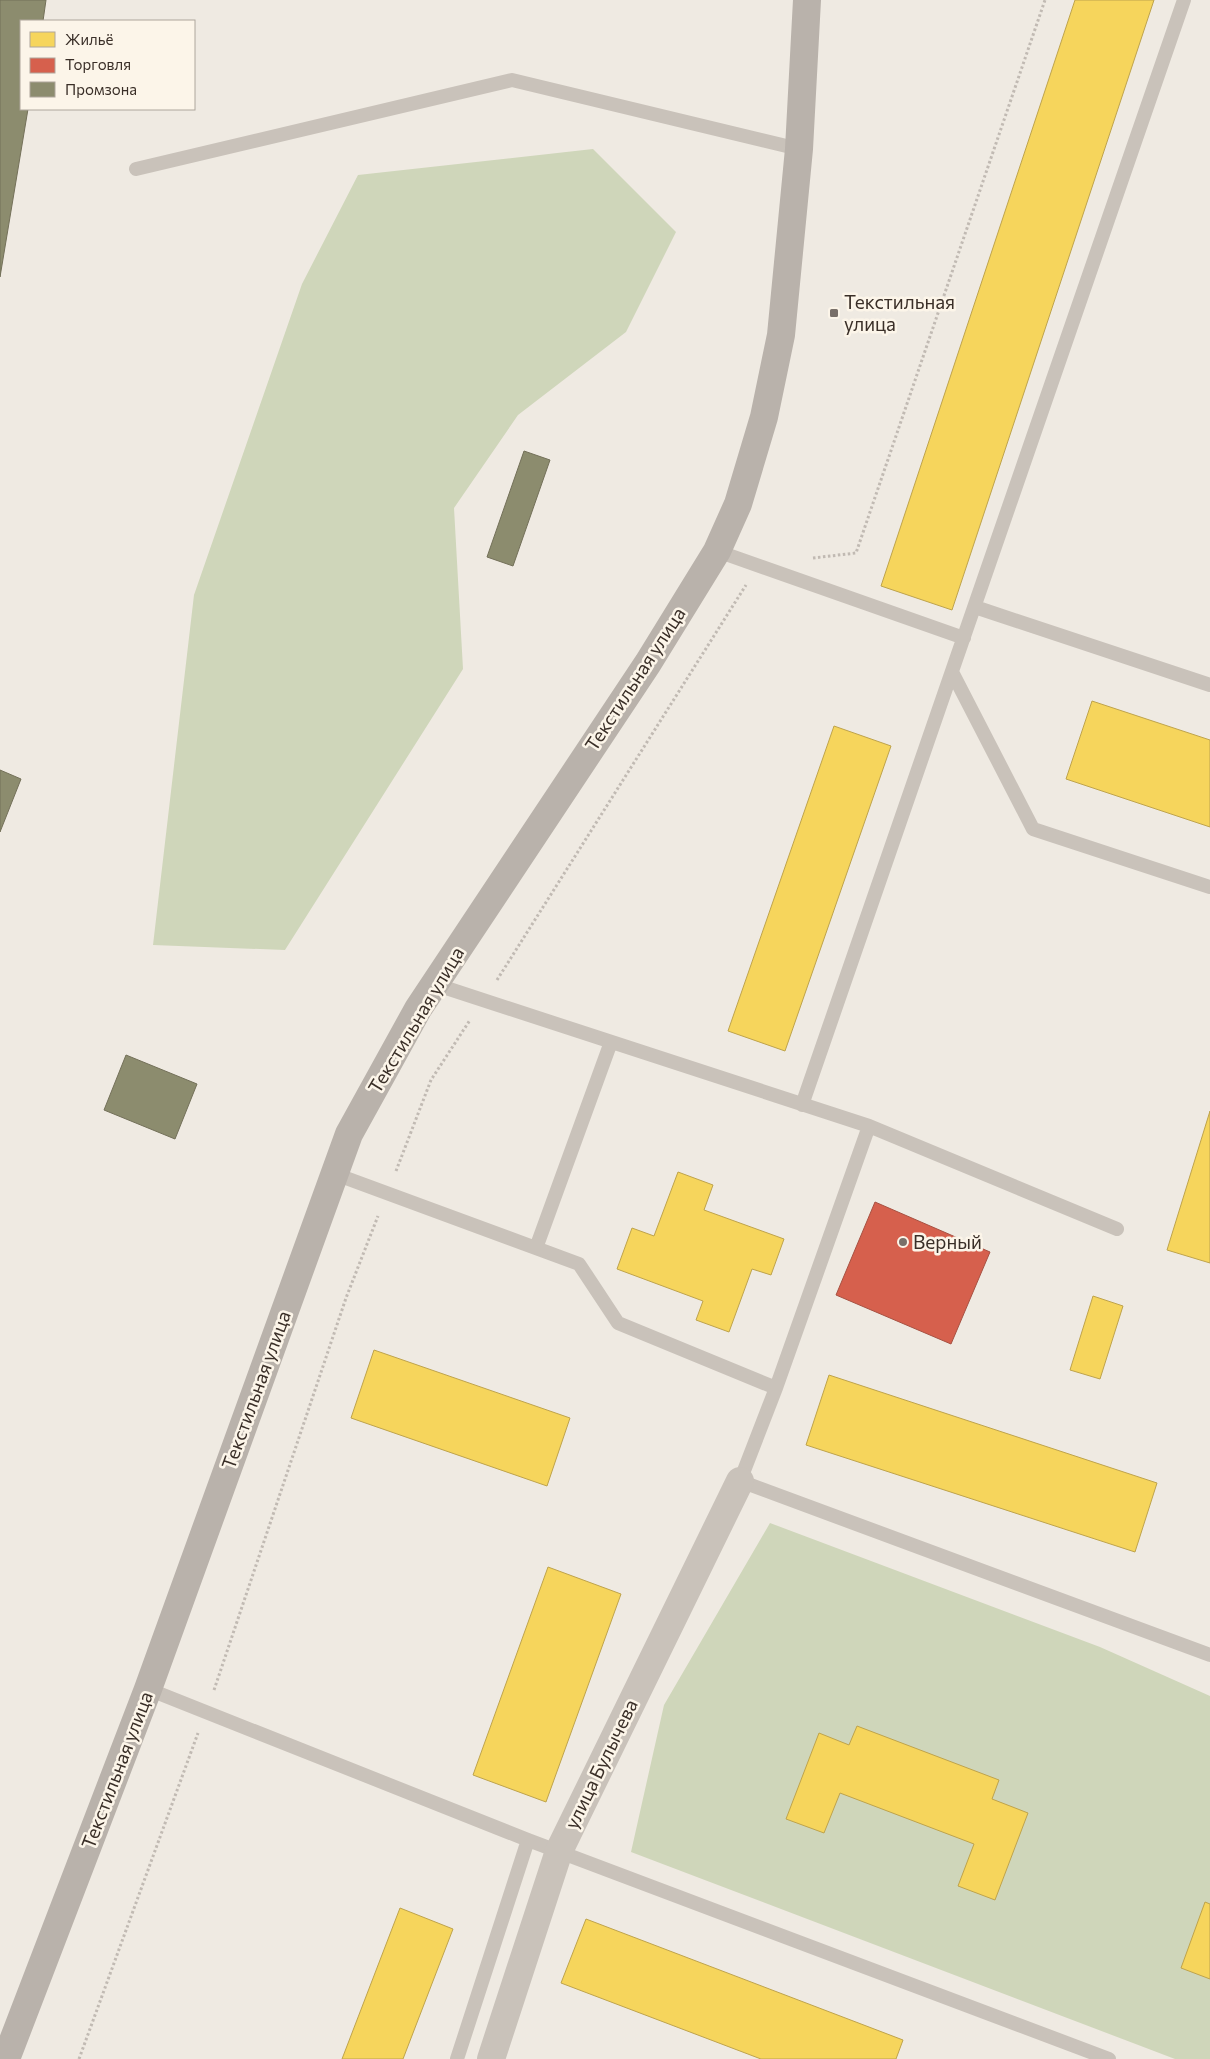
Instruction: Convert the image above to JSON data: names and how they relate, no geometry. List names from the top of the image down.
{
  "streets": {
    "main road": ["Текстильная улица"],
    "street": ["улица Булычева"]
  },
  "places": {
    "transit": ["Текстильная улица"],
    "other": ["Верный"]
  },
  "legend": ["Жильё", "Торговля", "Промзона"]
}
